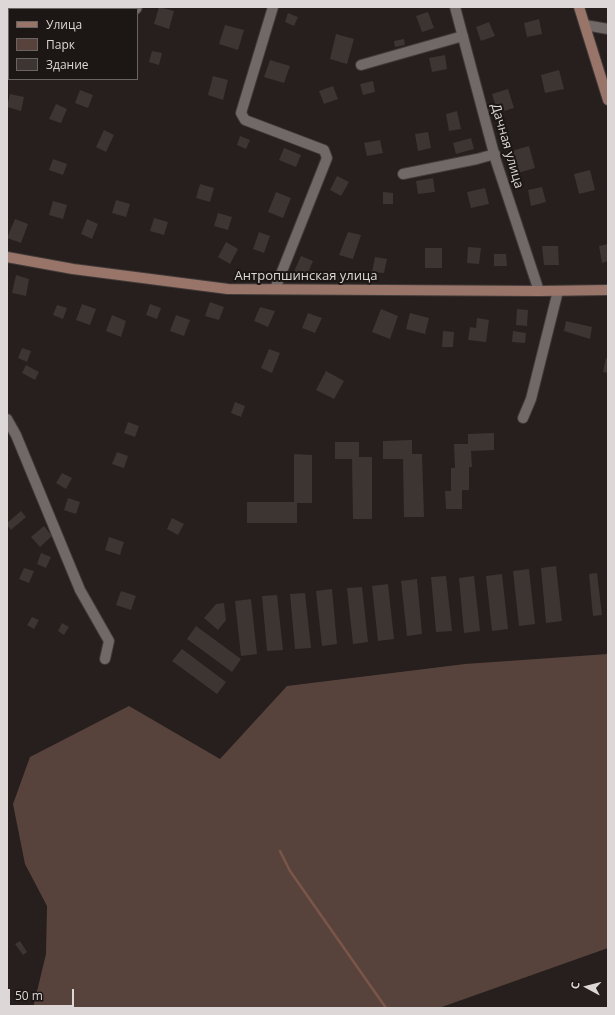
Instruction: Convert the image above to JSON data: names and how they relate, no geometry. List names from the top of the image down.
{
  "streets": {
    "street": ["Дачная улица", "Антропшинская улица"]
  },
  "crossings": [
    ["Дачная улица", "Антропшинская улица"]
  ],
  "legend": ["Улица", "Парк", "Здание"],
  "scale_bar": "50 m",
  "north": "left"
}
